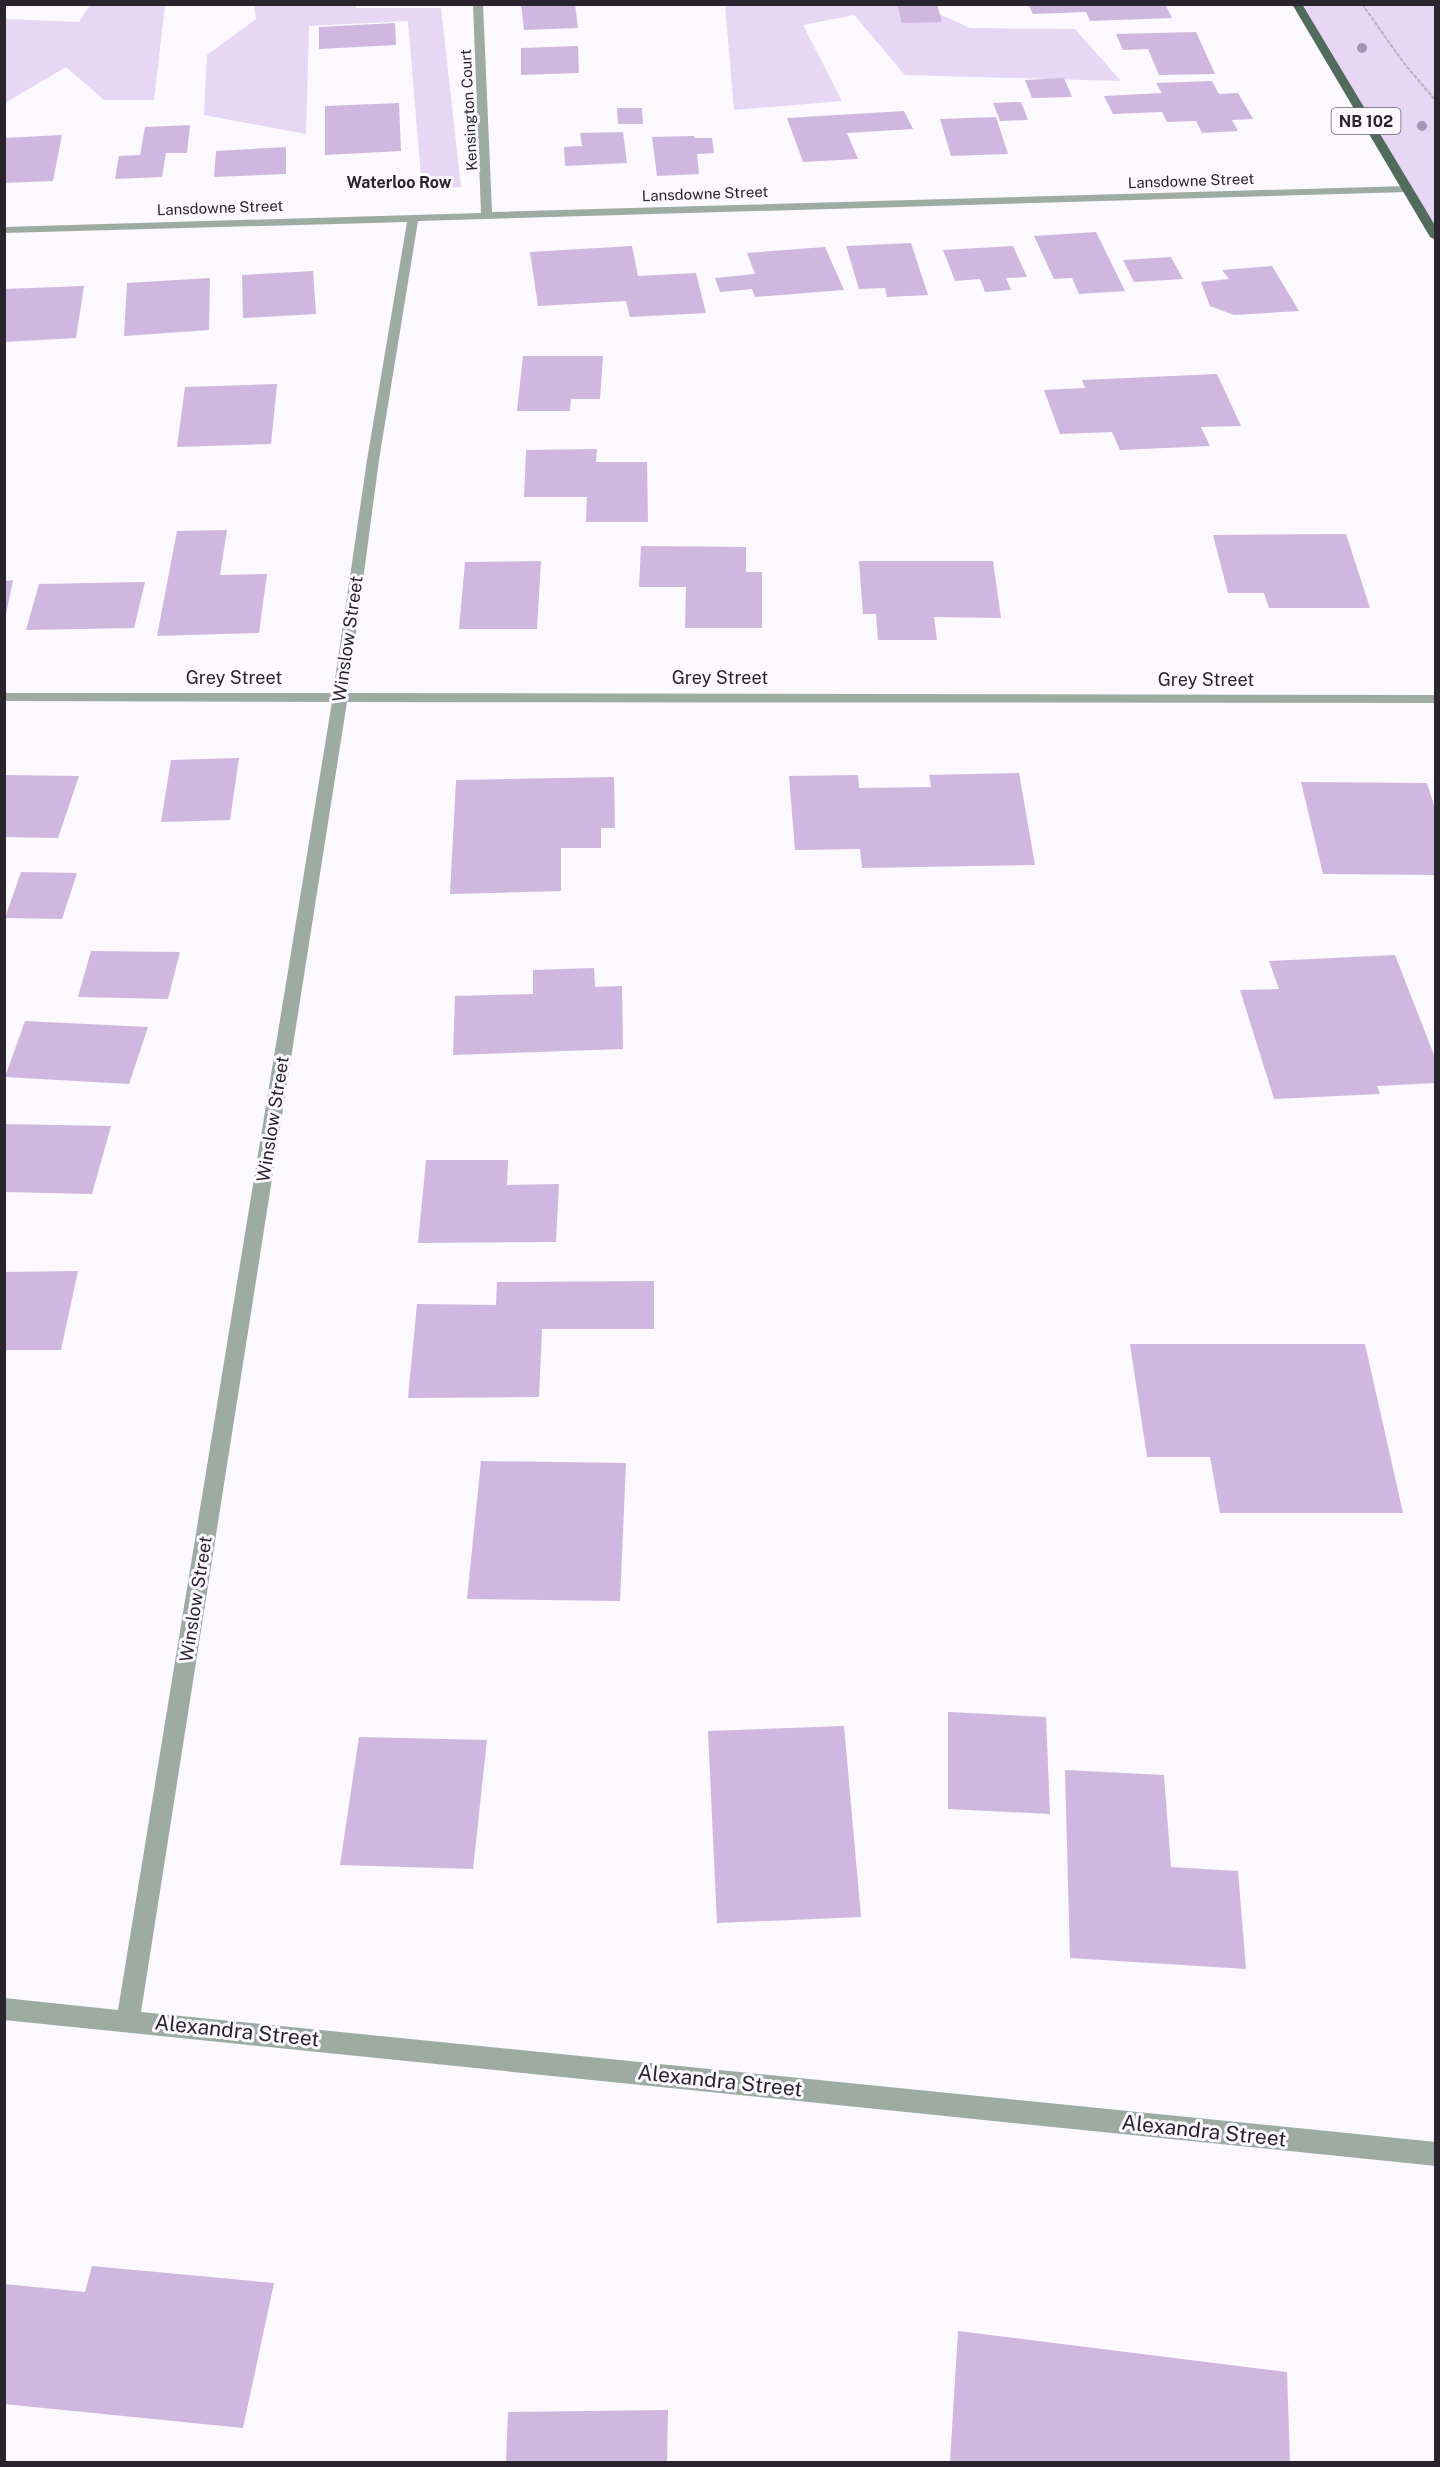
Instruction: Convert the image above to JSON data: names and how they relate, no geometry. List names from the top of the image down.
{
  "streets": {
    "main road": ["NB 102"],
    "street": [
      "Kensington Court",
      "Lansdowne Street",
      "Winslow Street",
      "Grey Street",
      "Alexandra Street"
    ]
  },
  "crossings": [
    ["Kensington Court", "Lansdowne Street"],
    ["NB 102", "Lansdowne Street"],
    ["Lansdowne Street", "Winslow Street"],
    ["Winslow Street", "Grey Street"],
    ["Winslow Street", "Alexandra Street"]
  ],
  "districts": ["Waterloo Row"]
}
